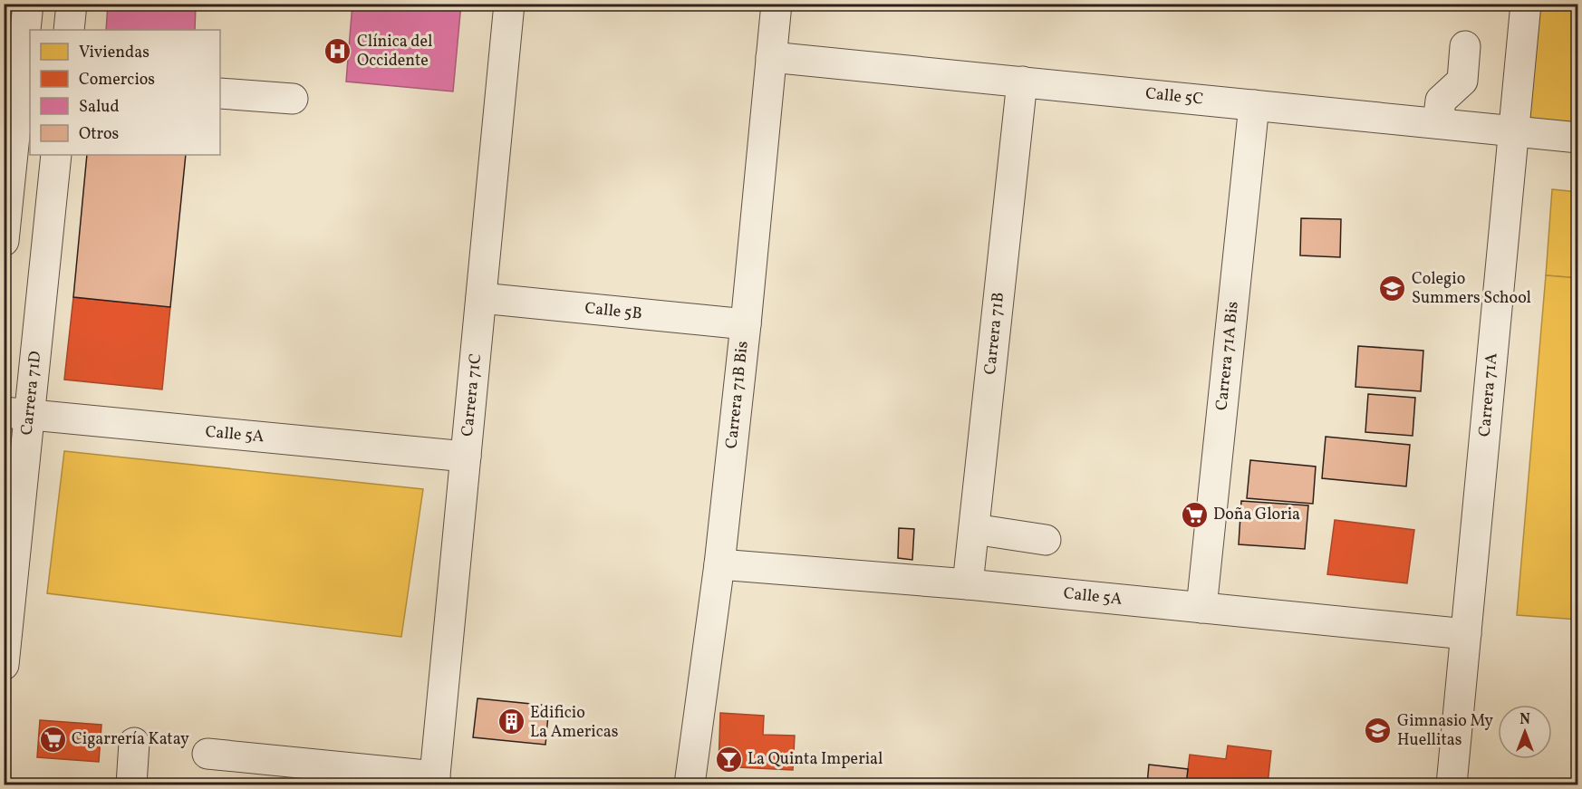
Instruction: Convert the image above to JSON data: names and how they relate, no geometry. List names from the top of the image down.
{
  "streets": {
    "street": [
      "Calle 5C",
      "Calle 5B",
      "Carrera 71B",
      "Carrera 71A Bis",
      "Carrera 71D",
      "Carrera 71C",
      "Carrera 71B Bis",
      "Carrera 71A",
      "Calle 5A"
    ]
  },
  "crossings": [
    ["Calle 5C", "Carrera 71B"],
    ["Calle 5C", "Carrera 71A Bis"],
    ["Calle 5C", "Carrera 71B Bis"],
    ["Calle 5C", "Carrera 71A"],
    ["Calle 5B", "Carrera 71C"],
    ["Calle 5B", "Carrera 71B Bis"],
    ["Carrera 71B", "Calle 5A"],
    ["Carrera 71A Bis", "Calle 5A"],
    ["Carrera 71D", "Calle 5A"],
    ["Carrera 71C", "Calle 5A"],
    ["Carrera 71B Bis", "Calle 5A"],
    ["Carrera 71A", "Calle 5A"]
  ],
  "places": {
    "hospital": ["Clínica del Occidente"],
    "school or university": ["Colegio Summers School", "Gimnasio My Huellitas"],
    "supermarket": ["Doña Gloria", "Cigarrería Katay"],
    "building": ["Edificio La Americas"],
    "bar": ["La Quinta Imperial"]
  },
  "legend": [
    "Viviendas",
    "Comercios",
    "Salud",
    "Otros"
  ],
  "north": "top"
}
